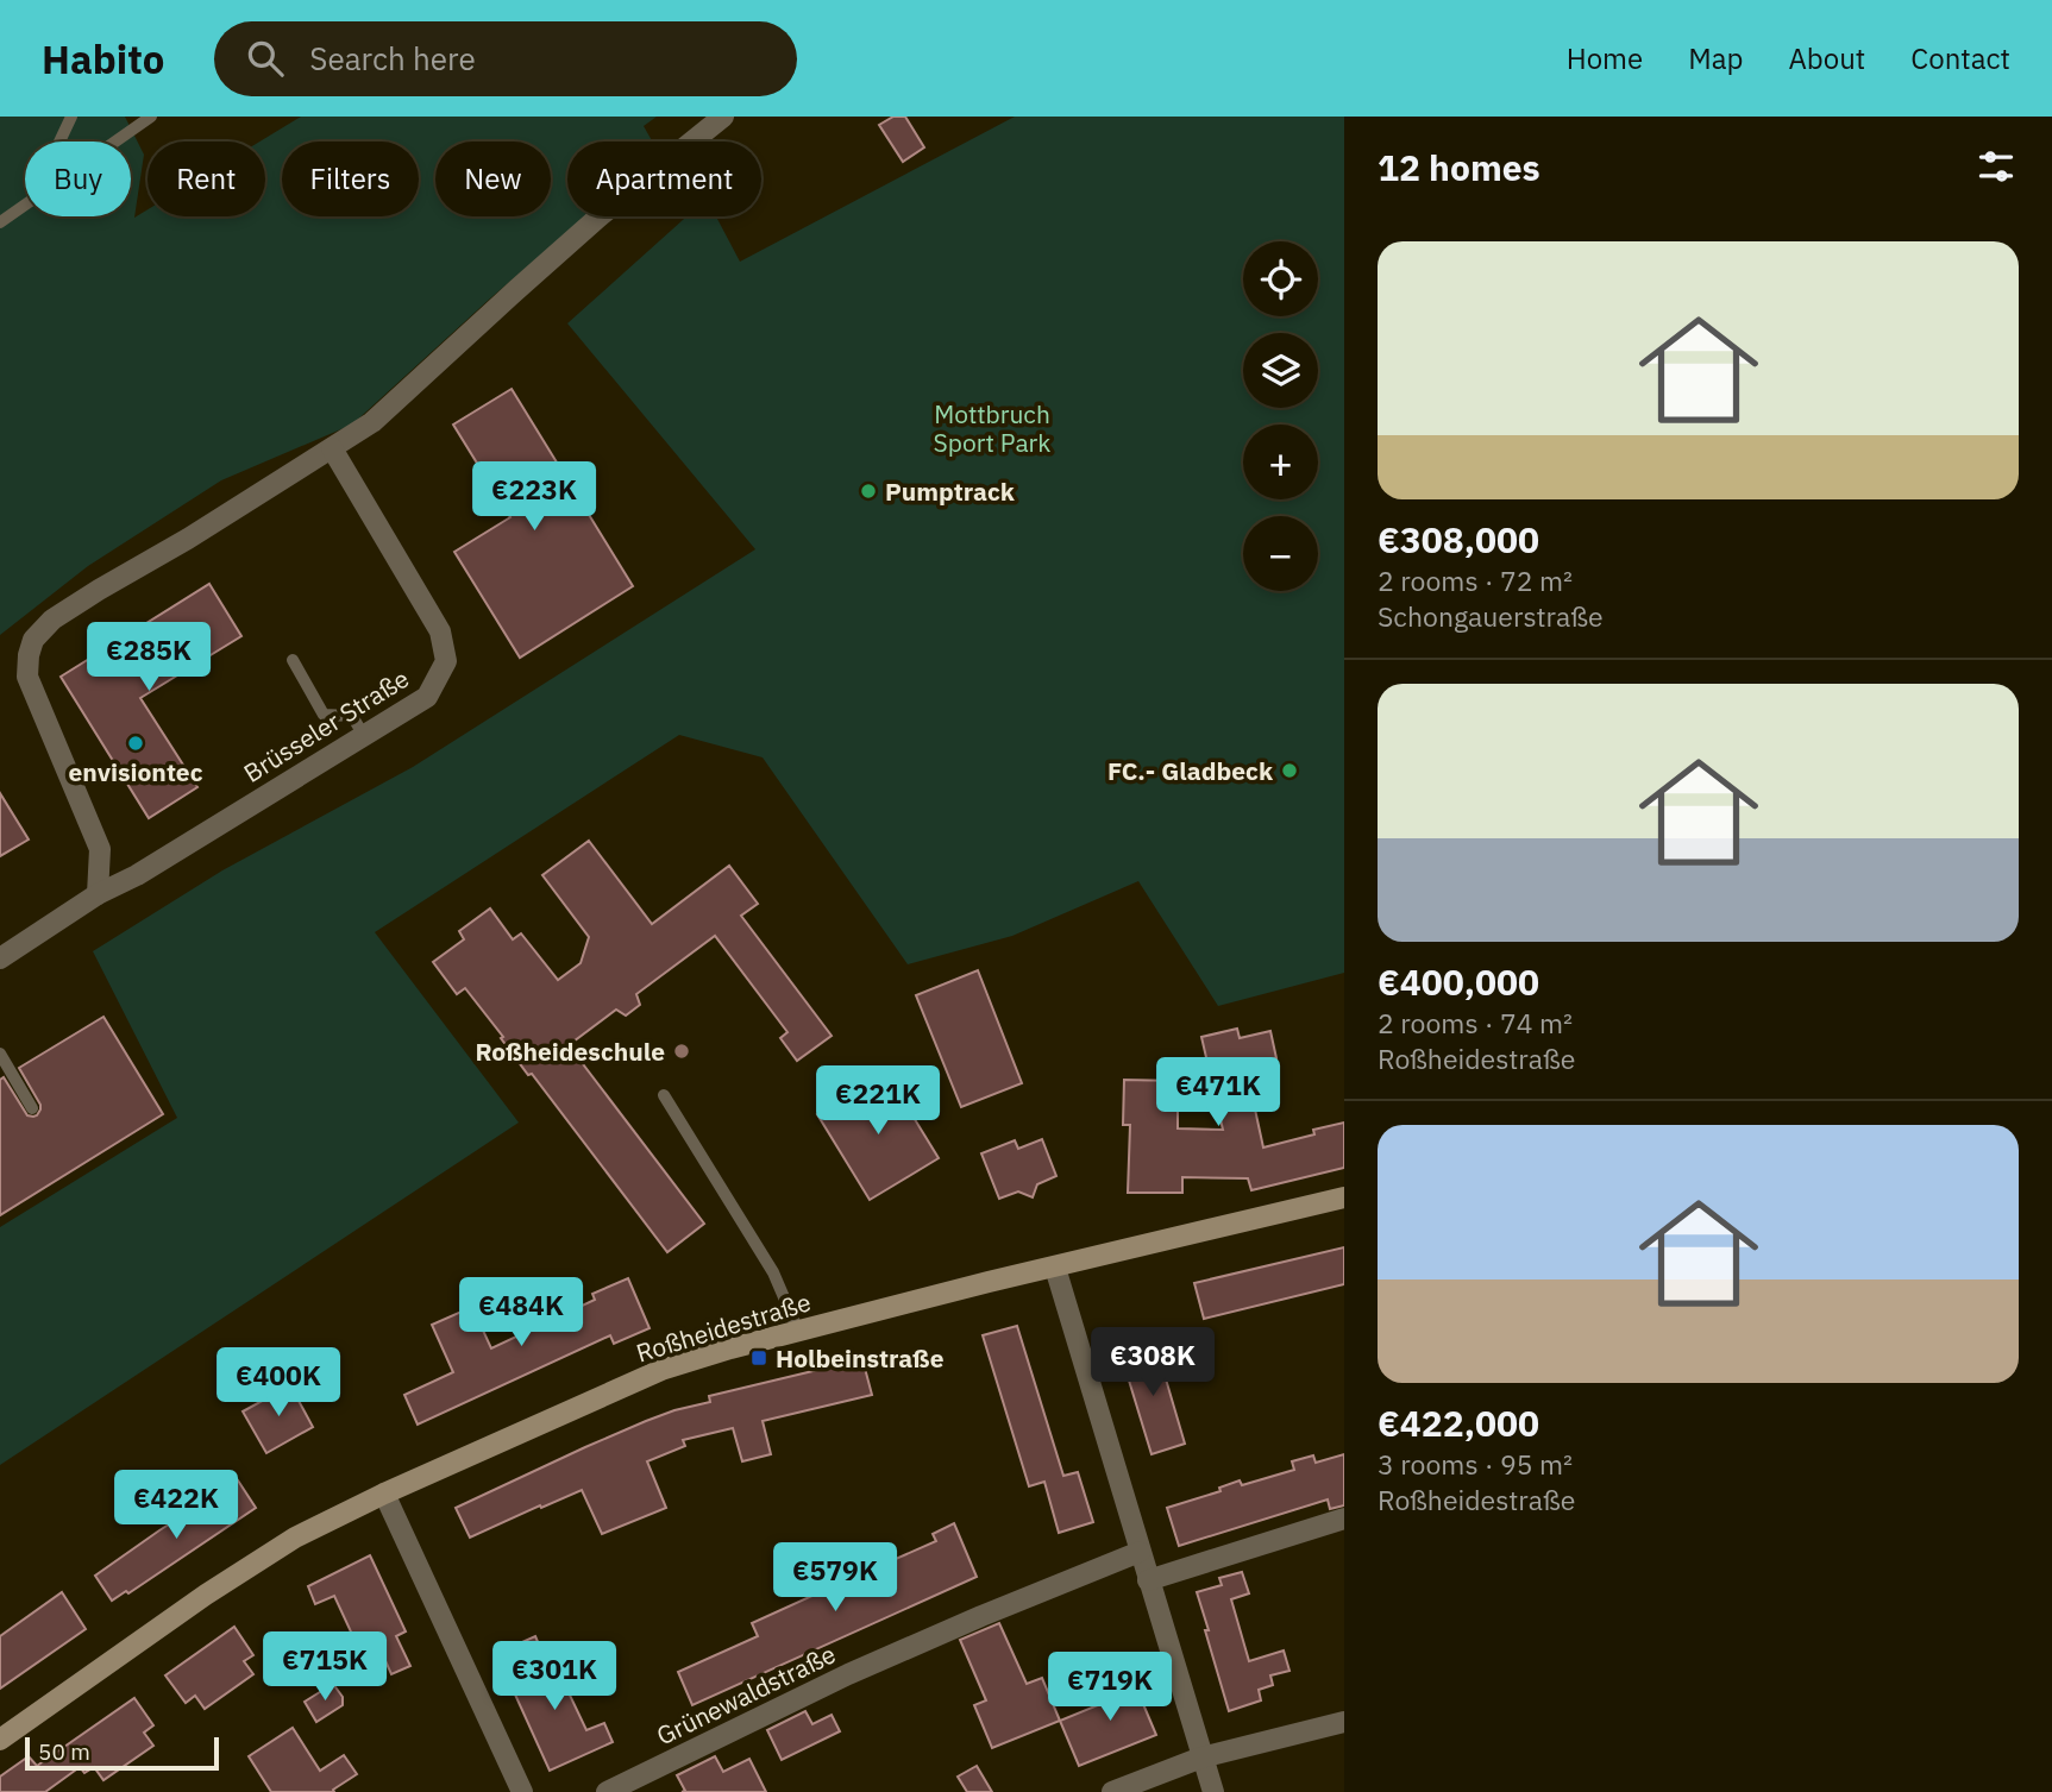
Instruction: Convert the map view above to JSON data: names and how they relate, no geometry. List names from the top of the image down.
{
  "streets": {
    "street": ["Brüsseler Straße", "Roßheidestraße", "Grünewaldstraße"]
  },
  "parks": ["Mottbruch Sport Park"],
  "places": {
    "other": [
      "Pumptrack",
      "envisiontec",
      "FC.- Gladbeck",
      "Roßheideschule"
    ],
    "transit": ["Holbeinstraße"]
  },
  "scale_bar": "50 m",
  "page": {
    "header": "Habito",
    "search": "Search here",
    "nav": [
      "Home",
      "Map",
      "About",
      "Contact"
    ],
    "heading": "12 homes",
    "chip": [
      "Buy",
      "Rent",
      "Filters",
      "New",
      "Apartment"
    ],
    "list": [
      {
        "name": "€308,000",
        "note": "2 rooms · 72 m² · Schongauerstraße"
      },
      {
        "name": "€400,000",
        "note": "2 rooms · 74 m² · Roßheidestraße"
      },
      {
        "name": "€422,000",
        "note": "3 rooms · 95 m² · Roßheidestraße"
      }
    ],
    "map_buttons": ["+", "−"],
    "price": [
      "€223K",
      "€285K",
      "€471K",
      "€221K",
      "€484K",
      "€308K",
      "€400K",
      "€422K",
      "€579K",
      "€715K",
      "€301K",
      "€719K"
    ],
    "scale": "50 m"
  }
}
